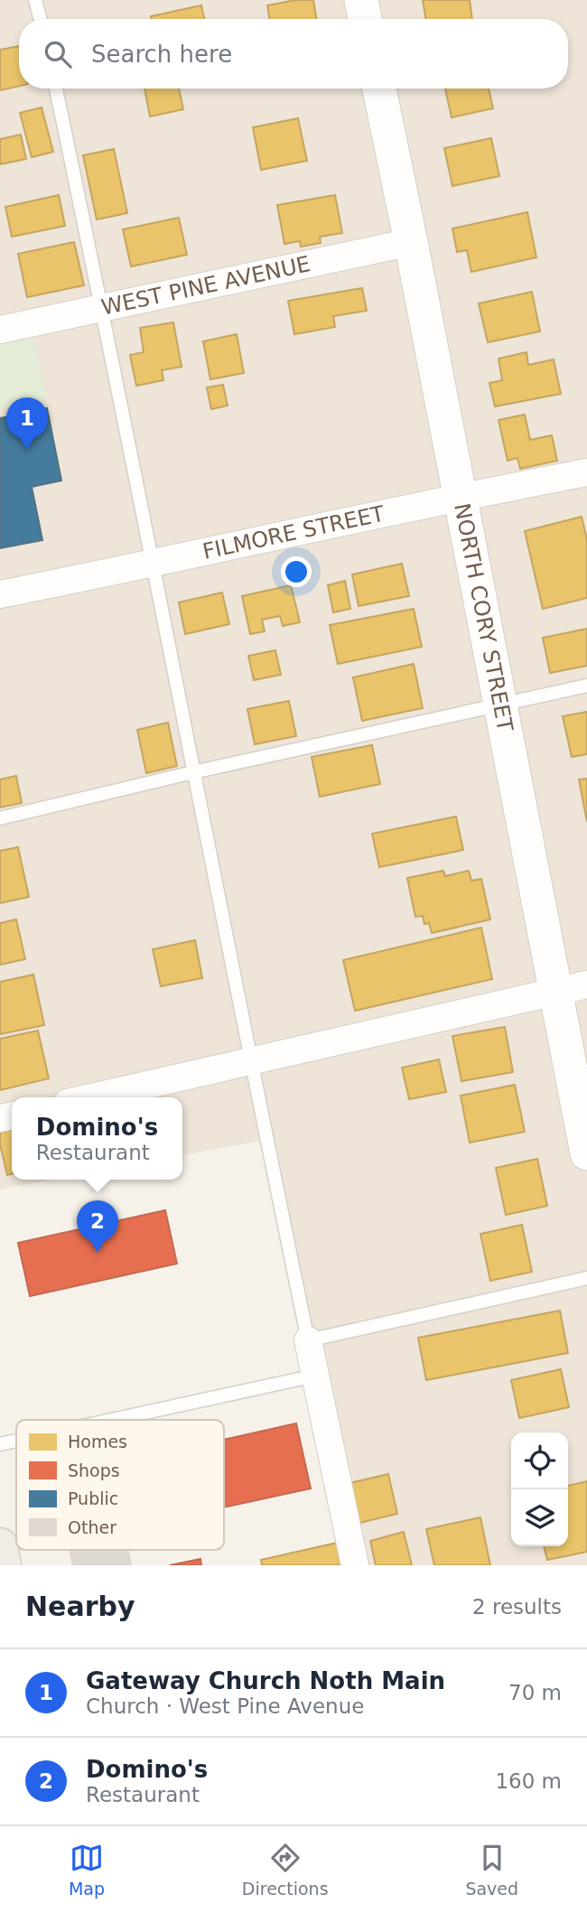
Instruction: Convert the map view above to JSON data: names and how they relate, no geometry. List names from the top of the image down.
{
  "streets": {
    "street": ["WEST PINE AVENUE", "FILMORE STREET", "NORTH CORY STREET"]
  },
  "crossings": [
    ["WEST PINE AVENUE", "NORTH CORY STREET"],
    ["FILMORE STREET", "NORTH CORY STREET"]
  ],
  "legend": [
    "Homes",
    "Shops",
    "Public",
    "Other"
  ],
  "page": {
    "search": "Search here",
    "pins": ["1", "2"],
    "popup": ["Domino's", "Restaurant"],
    "heading": ["Nearby", "2 results"],
    "list": [
      {
        "mark": "1",
        "name": "Gateway Church Noth Main",
        "note": "Church · West Pine Avenue",
        "value": "70 m"
      },
      {
        "mark": "2",
        "name": "Domino's",
        "note": "Restaurant",
        "value": "160 m"
      }
    ],
    "nav": ["Map", "Directions", "Saved"]
  }
}
